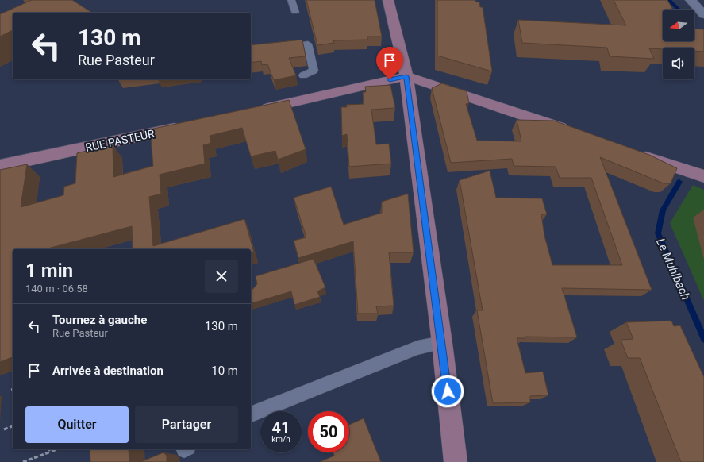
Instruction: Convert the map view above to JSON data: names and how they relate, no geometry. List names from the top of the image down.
{
  "streets": {
    "street": ["RUE PASTEUR"]
  },
  "water": ["Le Muhlbach"],
  "north": "left",
  "page": {
    "turn": ["130 m", "Rue Pasteur"],
    "heading": ["1 min", "140 m · 06:58"],
    "list": [
      {
        "name": "Tournez à gauche",
        "note": "Rue Pasteur",
        "value": "130 m"
      },
      {
        "name": "Arrivée à destination",
        "value": "10 m"
      }
    ],
    "buttons": ["Quitter", "Partager"],
    "speed": "41 km/h",
    "limit": "50"
  }
}
